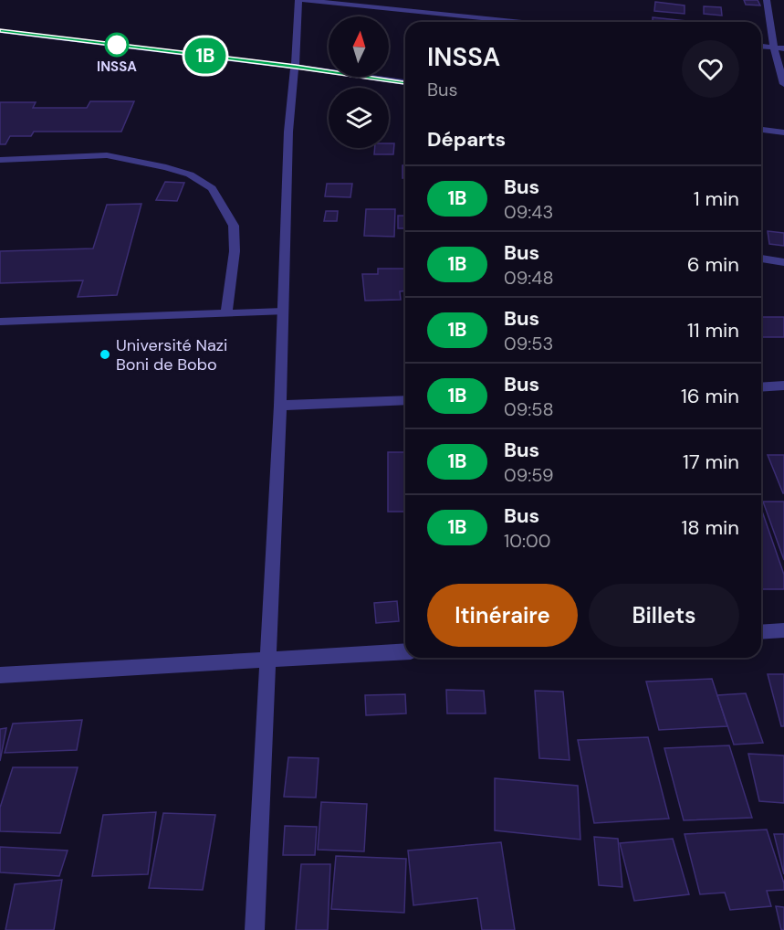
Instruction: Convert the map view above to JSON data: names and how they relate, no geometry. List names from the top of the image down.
{
  "places": ["INSSA", "Université Nazi Boni de Bobo"],
  "lines": ["bus line 1B"],
  "north": "top",
  "page": {
    "on_map": "1B",
    "heading": [
      ["INSSA", "Bus"],
      "Départs"
    ],
    "list": [
      {
        "mark": "1B",
        "name": "Bus",
        "note": "09:43",
        "value": "1 min"
      },
      {
        "mark": "1B",
        "name": "Bus",
        "note": "09:48",
        "value": "6 min"
      },
      {
        "mark": "1B",
        "name": "Bus",
        "note": "09:53",
        "value": "11 min"
      },
      {
        "mark": "1B",
        "name": "Bus",
        "note": "09:58",
        "value": "16 min"
      },
      {
        "mark": "1B",
        "name": "Bus",
        "note": "09:59",
        "value": "17 min"
      },
      {
        "mark": "1B",
        "name": "Bus",
        "note": "10:00",
        "value": "18 min"
      }
    ],
    "buttons": ["Itinéraire", "Billets"]
  }
}
